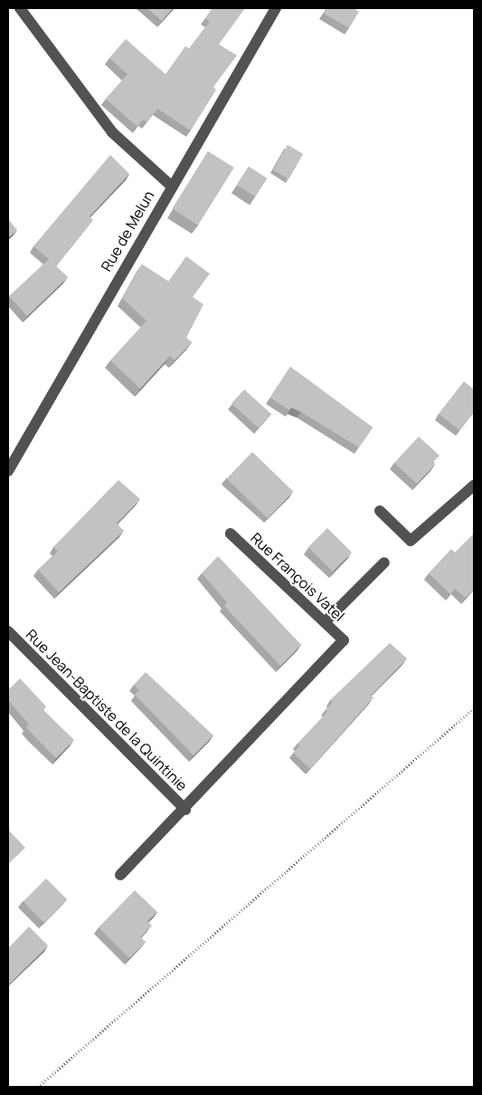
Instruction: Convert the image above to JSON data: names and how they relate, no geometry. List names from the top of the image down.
{
  "streets": {
    "street": ["Rue de Melun", "Rue François Vatel", "Rue Jean-Baptiste de la Quintinie"]
  },
  "crossings": [
    ["Rue François Vatel", "Rue Jean-Baptiste de la Quintinie"]
  ]
}
